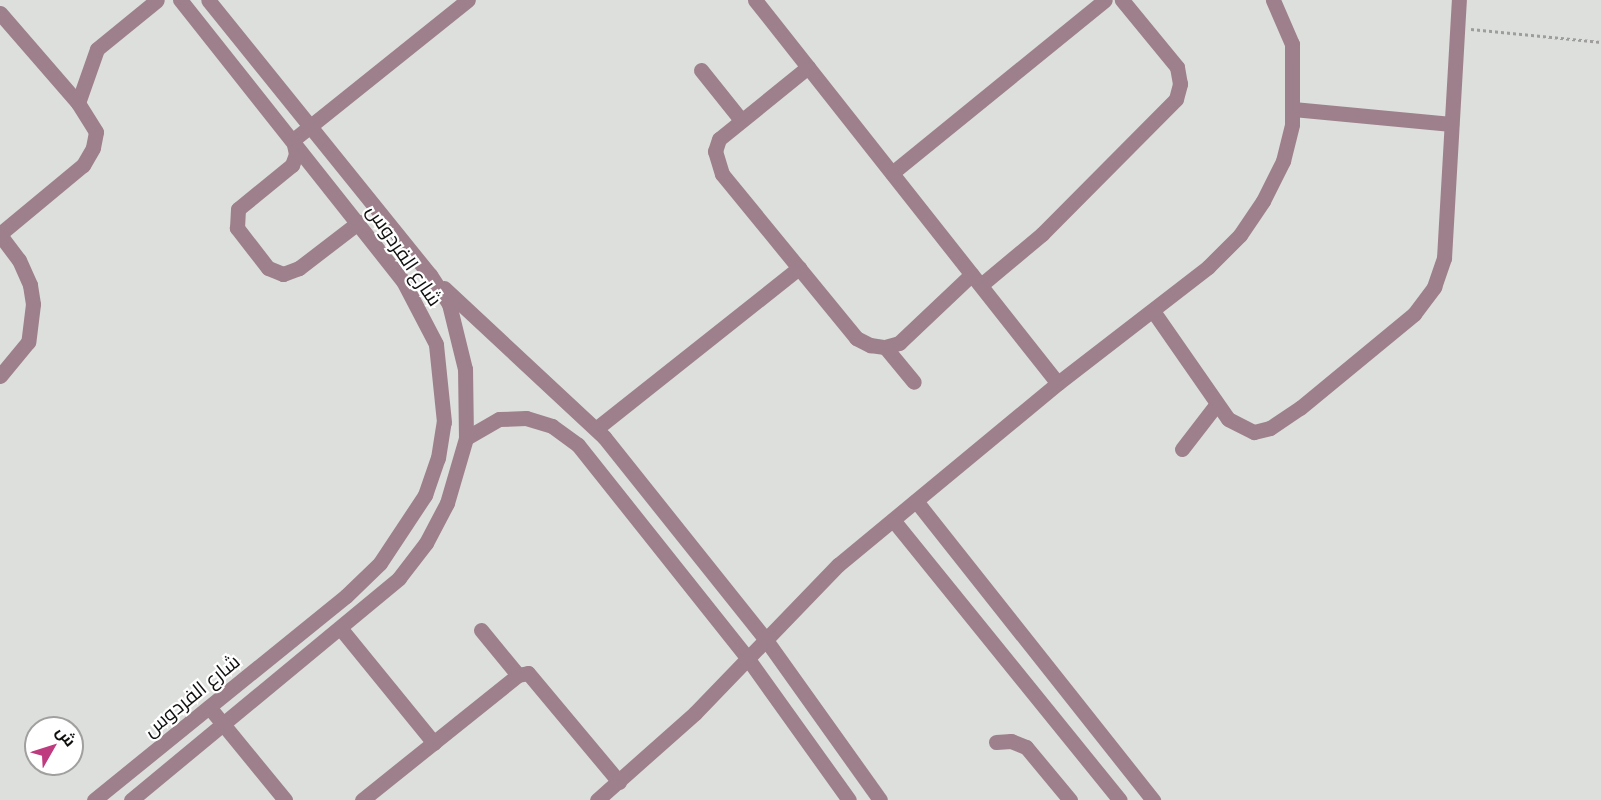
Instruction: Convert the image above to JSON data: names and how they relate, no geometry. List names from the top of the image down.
{
  "streets": {
    "street": ["شارع الفردوس"]
  },
  "north": "top right"
}
